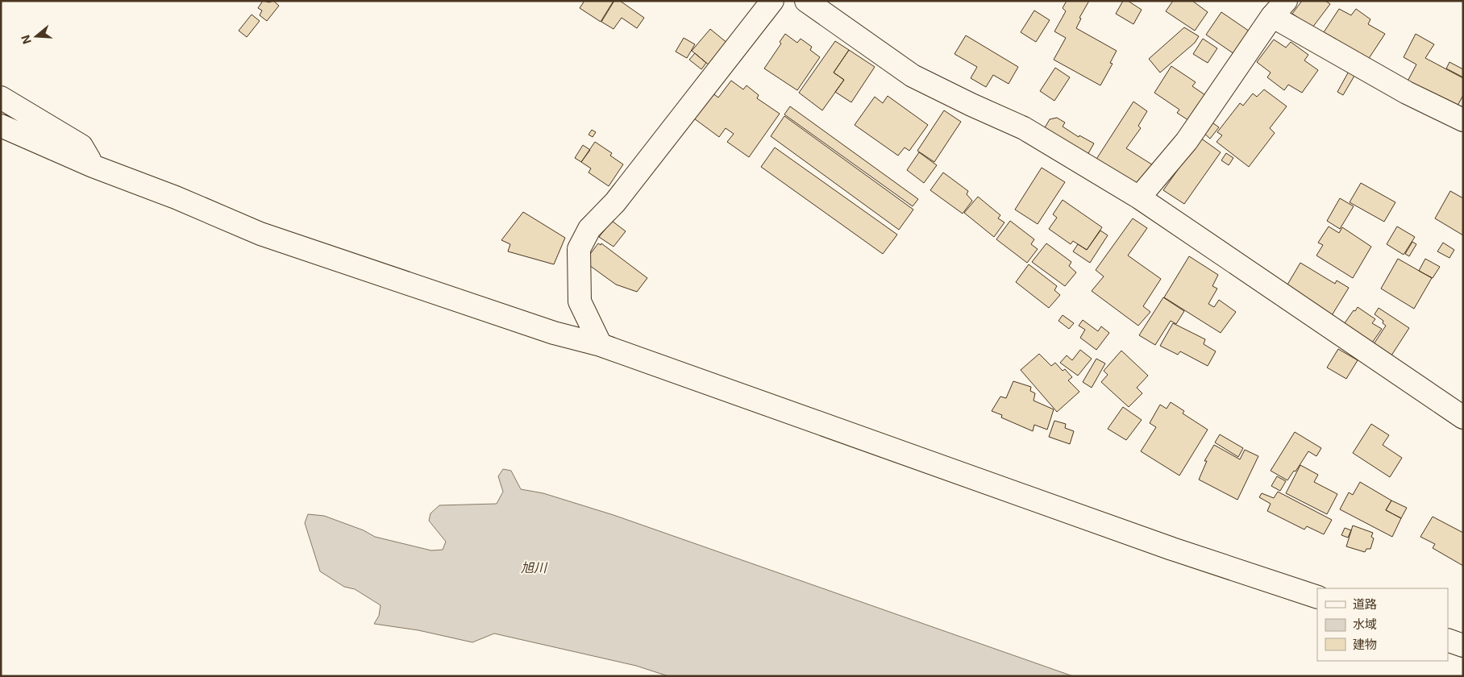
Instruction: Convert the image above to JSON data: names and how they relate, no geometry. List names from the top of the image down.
{
  "water": ["旭川"],
  "legend": ["道路", "水域", "建物"],
  "north": "left"
}
